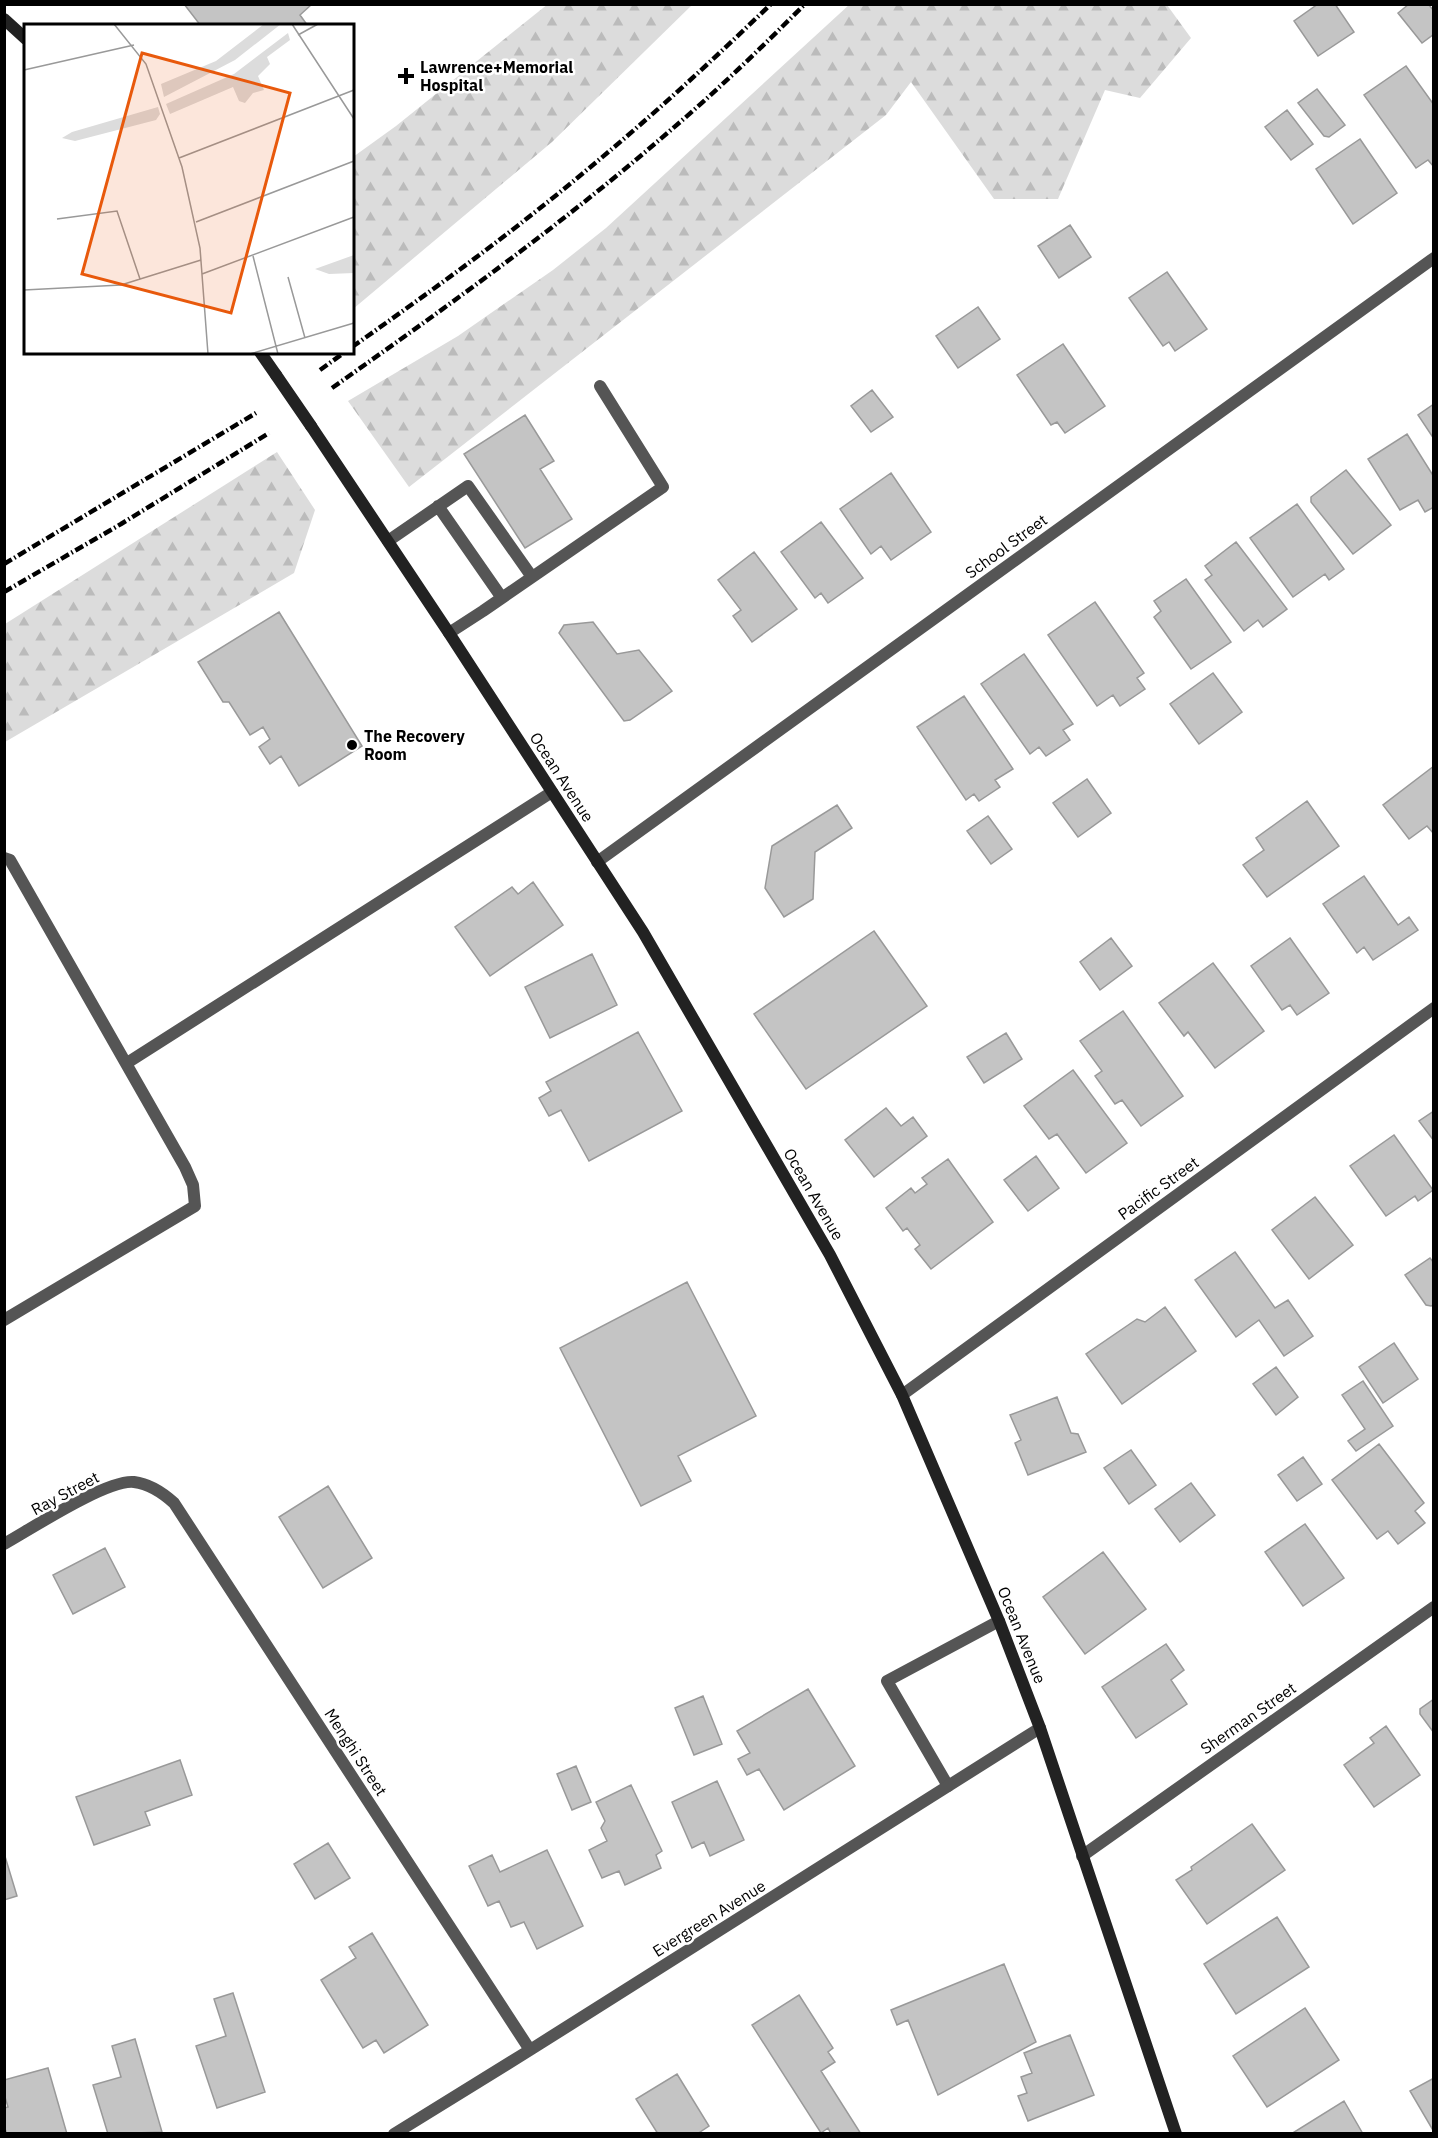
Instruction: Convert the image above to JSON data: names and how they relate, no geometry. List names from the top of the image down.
{
  "streets": {
    "main road": ["Ocean Avenue"],
    "street": [
      "School Street",
      "Pacific Street",
      "Ray Street",
      "Sherman Street",
      "Menghi Street",
      "Evergreen Avenue"
    ]
  },
  "crossings": [
    ["School Street", "Ocean Avenue"],
    ["Ocean Avenue", "Pacific Street"],
    ["Ocean Avenue", "Sherman Street"],
    ["Ocean Avenue", "Evergreen Avenue"],
    ["Ray Street", "Menghi Street"],
    ["Menghi Street", "Evergreen Avenue"]
  ],
  "places": {
    "health": ["Lawrence+Memorial Hospital"],
    "other": ["The Recovery Room"]
  }
}
